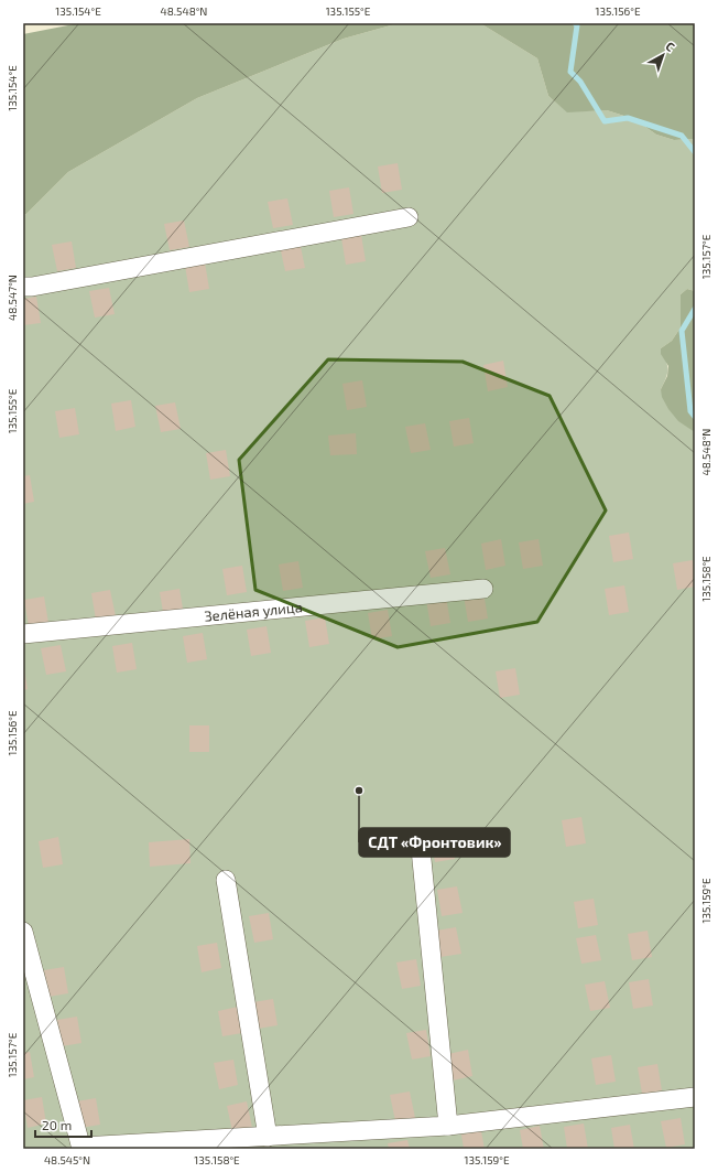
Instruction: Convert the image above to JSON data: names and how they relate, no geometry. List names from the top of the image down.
{
  "streets": {
    "lane": ["Зелёная улица"]
  },
  "places": ["СДТ «Фронтовик»"],
  "scale_bar": "20 m",
  "north": "top right",
  "coordinates": [
    "135.154°E",
    "48.548°N",
    "135.155°E",
    "135.156°E",
    "135.157°E",
    "48.547°N",
    "135.158°E",
    "135.159°E",
    "48.545°N"
  ]
}
